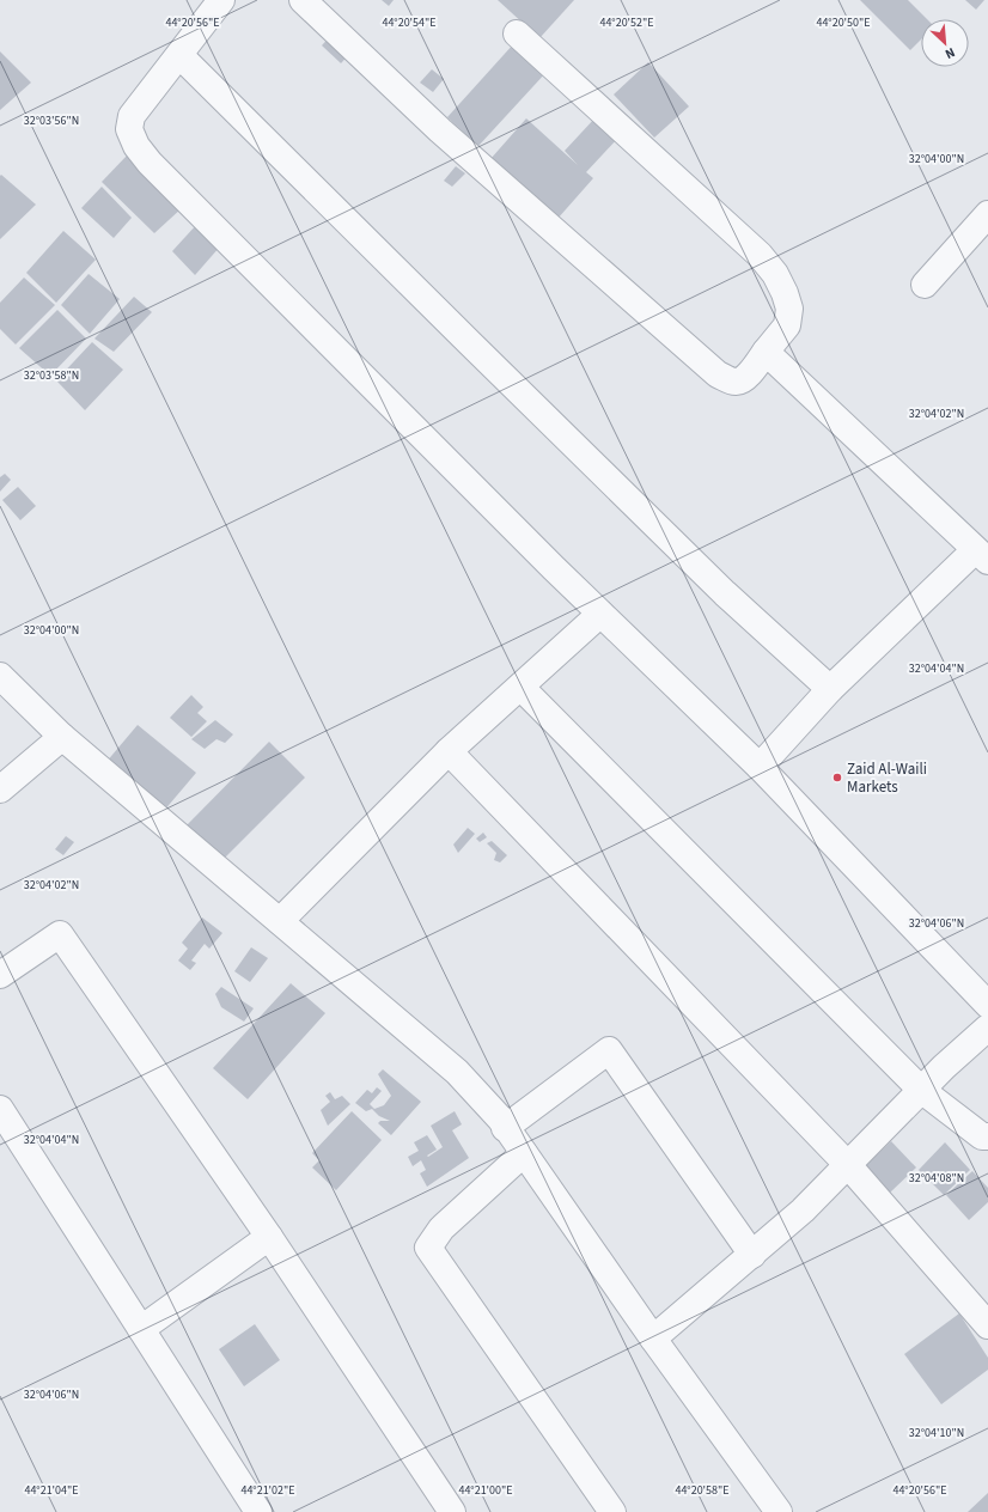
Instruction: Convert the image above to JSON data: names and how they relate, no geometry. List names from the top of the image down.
{
  "places": ["Zaid Al-Waili Markets"],
  "north": "bottom right",
  "coordinates": [
    "44°20'56\"E",
    "44°20'54\"E",
    "44°20'52\"E",
    "44°20'50\"E",
    "32°03'56\"N",
    "32°04'00\"N",
    "32°03'58\"N",
    "32°04'02\"N",
    "32°04'04\"N",
    "32°04'06\"N",
    "32°04'08\"N",
    "32°04'10\"N",
    "44°21'04\"E",
    "44°21'02\"E",
    "44°21'00\"E",
    "44°20'58\"E"
  ]
}
